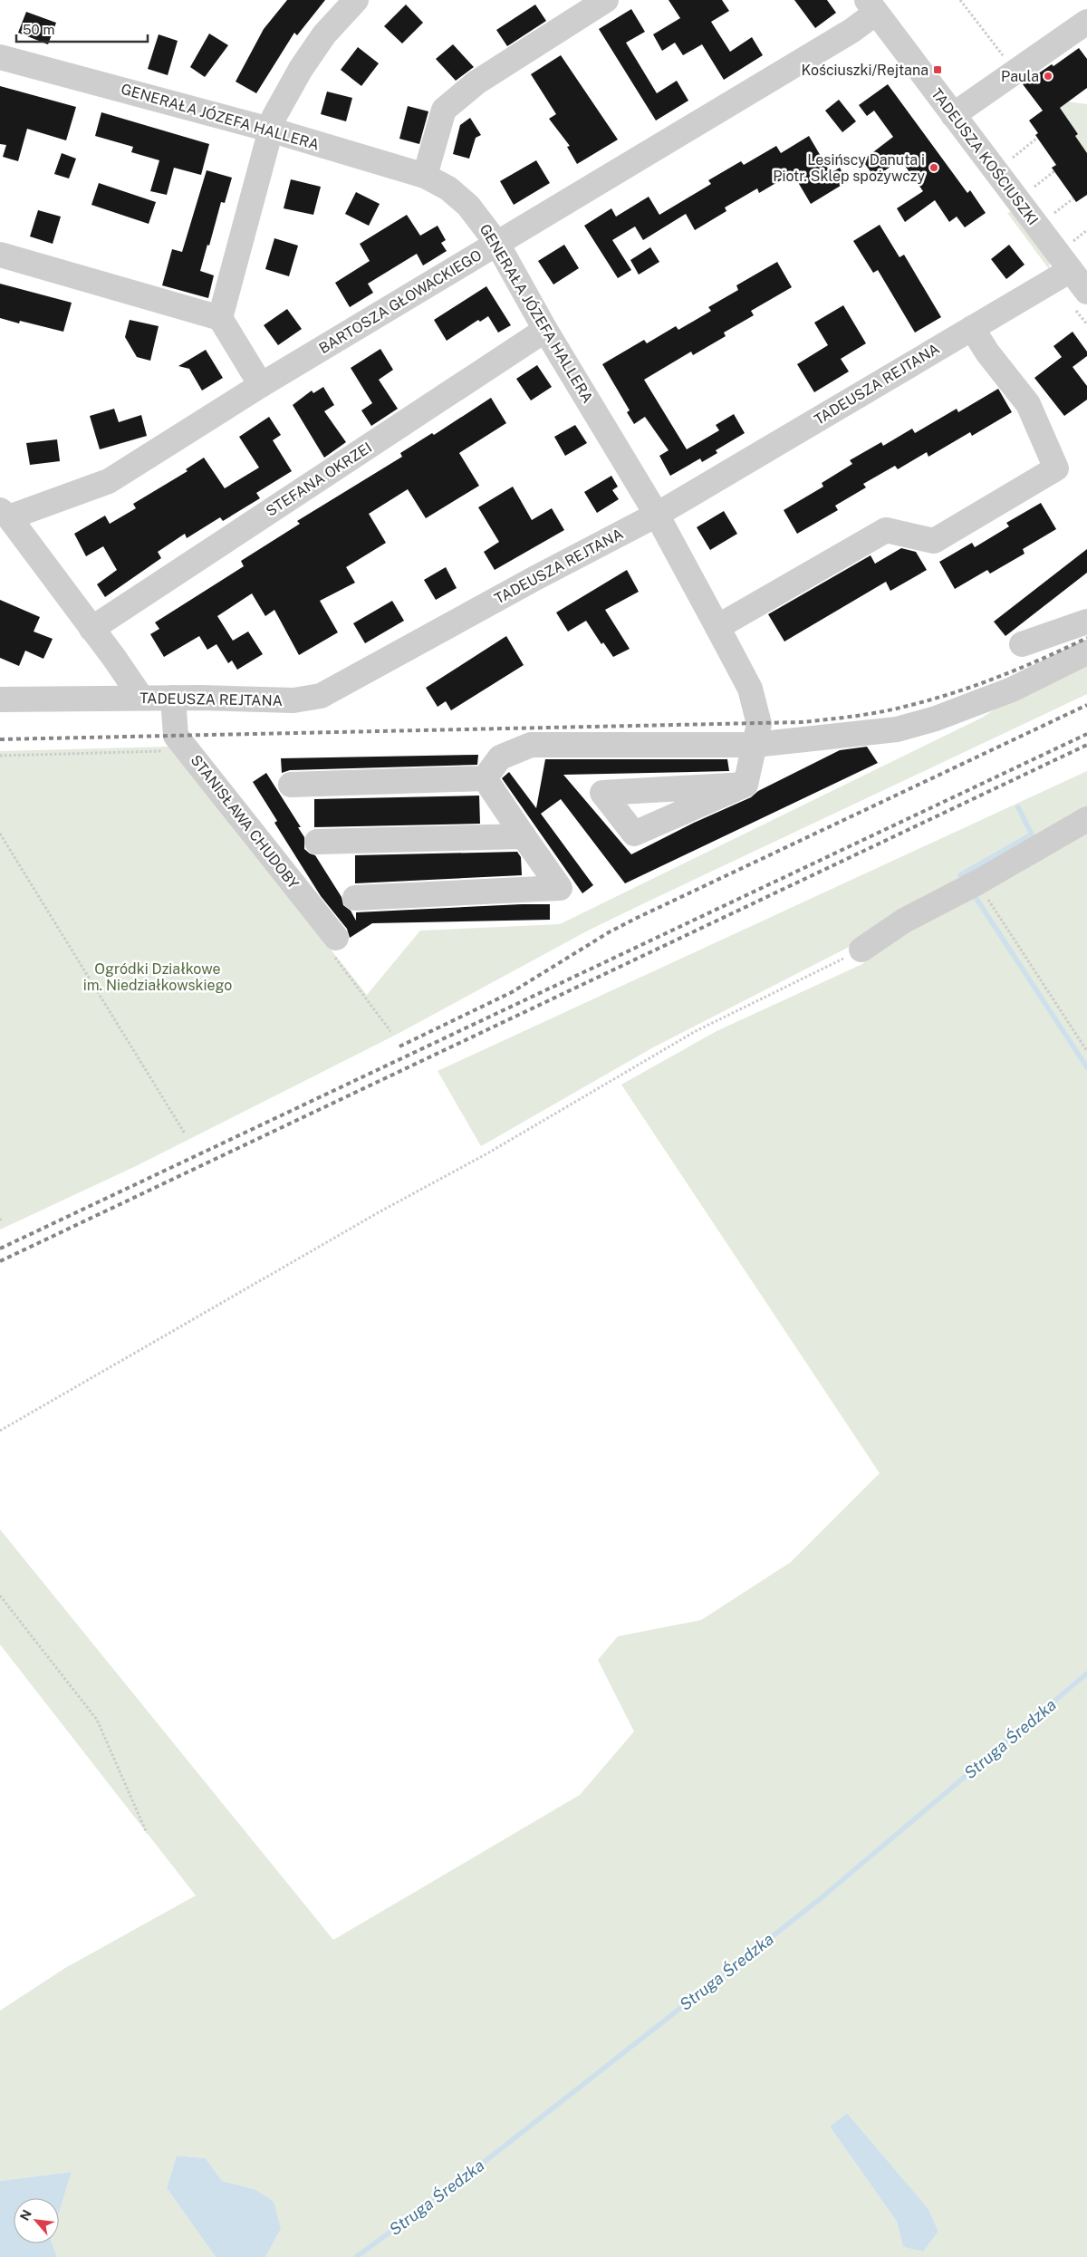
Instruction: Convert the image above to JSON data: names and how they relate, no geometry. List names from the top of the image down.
{
  "streets": {
    "street": [
      "GENERAŁA JÓZEFA HALLERA",
      "TADEUSZA KOŚCIUSZKI",
      "BARTOSZA GŁOWACKIEGO",
      "TADEUSZA REJTANA",
      "STEFANA OKRZEI",
      "STANISŁAWA CHUDOBY"
    ]
  },
  "crossings": [
    ["GENERAŁA JÓZEFA HALLERA", "BARTOSZA GŁOWACKIEGO"],
    ["GENERAŁA JÓZEFA HALLERA", "TADEUSZA REJTANA"],
    ["GENERAŁA JÓZEFA HALLERA", "STEFANA OKRZEI"],
    ["TADEUSZA KOŚCIUSZKI", "BARTOSZA GŁOWACKIEGO"],
    ["TADEUSZA KOŚCIUSZKI", "TADEUSZA REJTANA"]
  ],
  "water": ["Struga Średzka"],
  "parks": ["Ogródki Działkowe im. Niedziałkowskiego"],
  "places": {
    "transit": ["Kościuszki/Rejtana"],
    "other": ["Paula", "Lesińscy Danuta i Piotr. Sklep spożywczy"]
  },
  "scale_bar": "50 m",
  "north": "top left"
}
